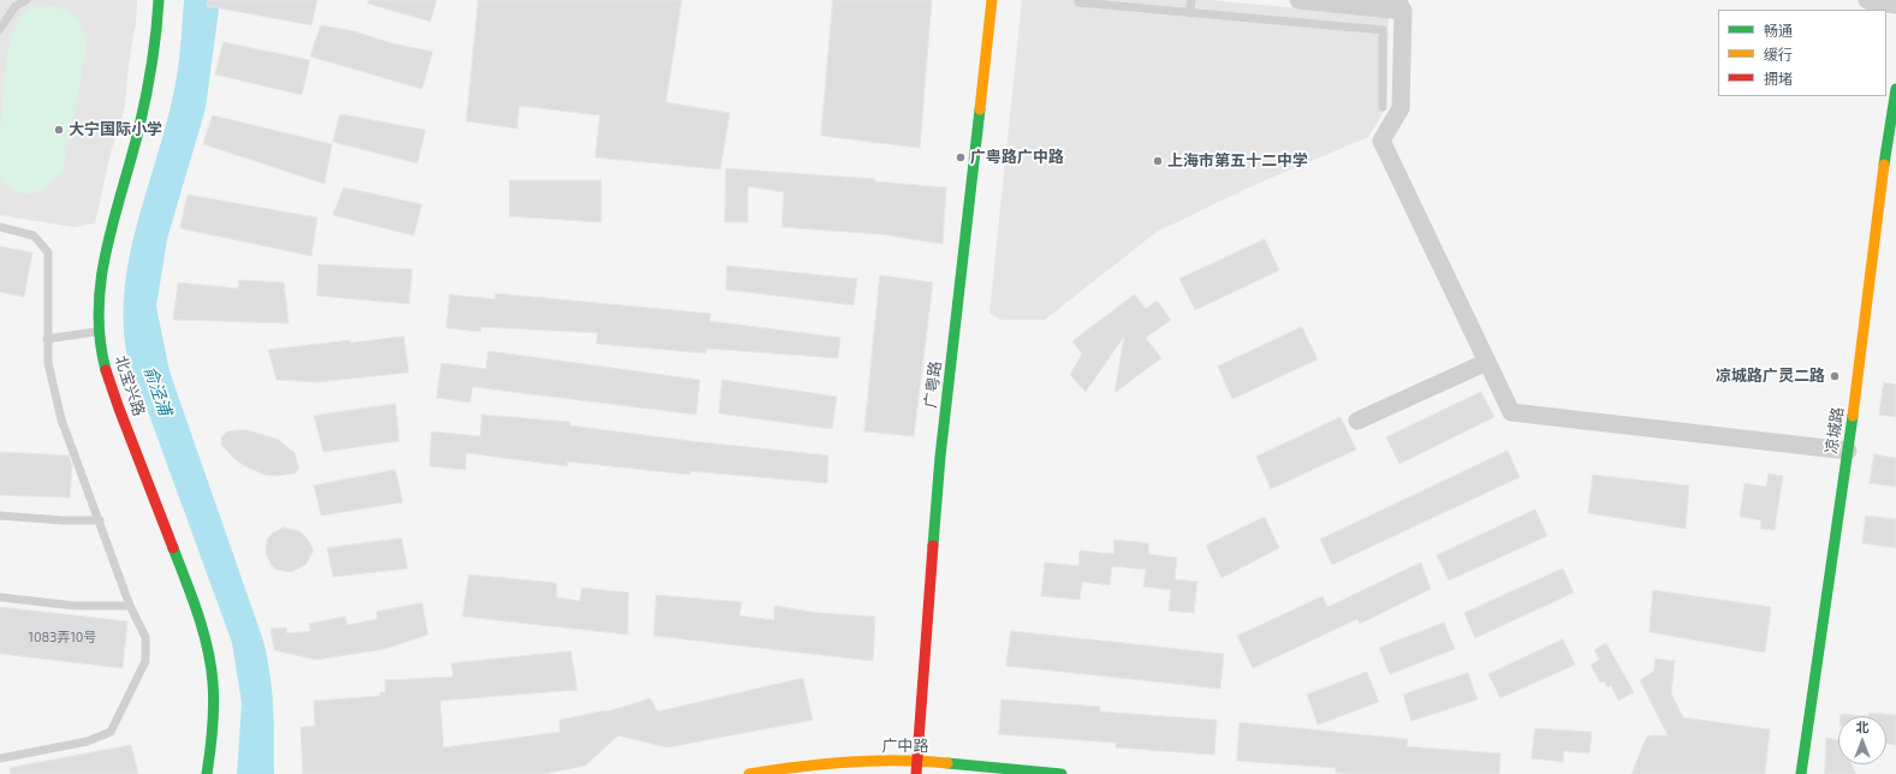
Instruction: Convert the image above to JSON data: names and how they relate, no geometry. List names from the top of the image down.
{
  "streets": {
    "street": [
      "广粤路",
      "北宝兴路",
      "凉城路",
      "广中路"
    ]
  },
  "crossings": [
    ["广粤路", "广中路"]
  ],
  "water": ["俞泾浦"],
  "places": [
    "大宁国际小学",
    "广粤路广中路",
    "上海市第五十二中学",
    "凉城路广灵二路"
  ],
  "house_numbers": ["1083弄10号"],
  "legend": ["畅通", "缓行", "拥堵"],
  "north": "top"
}
